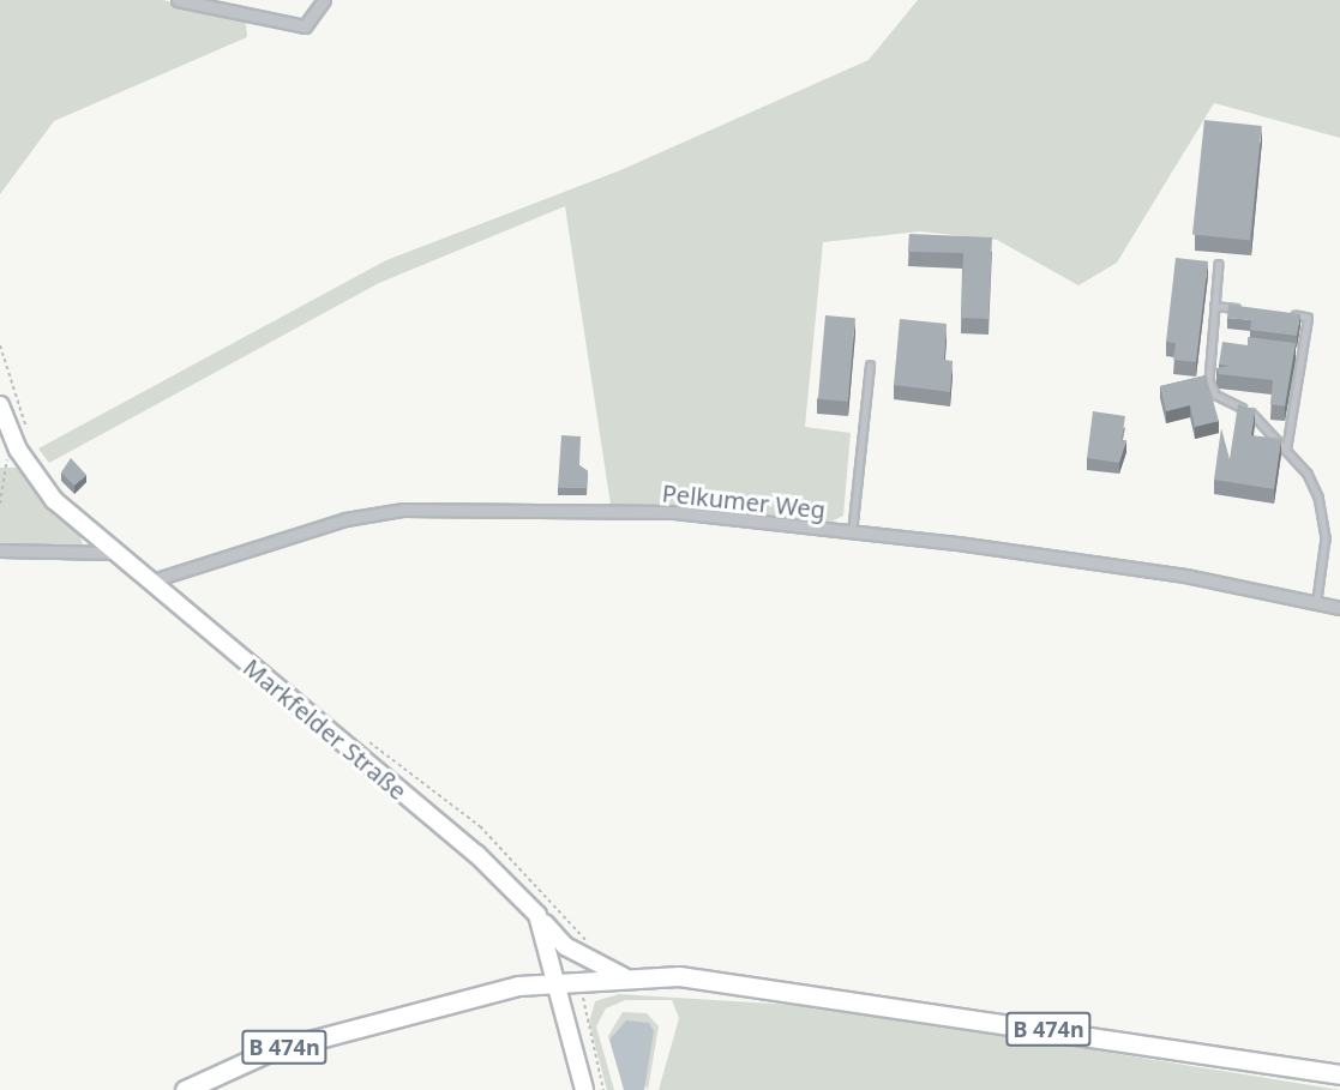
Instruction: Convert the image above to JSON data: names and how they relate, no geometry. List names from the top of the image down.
{
  "streets": {
    "main road": ["B 474n"],
    "street": ["Pelkumer Weg", "Markfelder Straße"]
  },
  "crossings": [
    ["Pelkumer Weg", "Markfelder Straße"],
    ["Markfelder Straße", "B 474n"]
  ]
}
